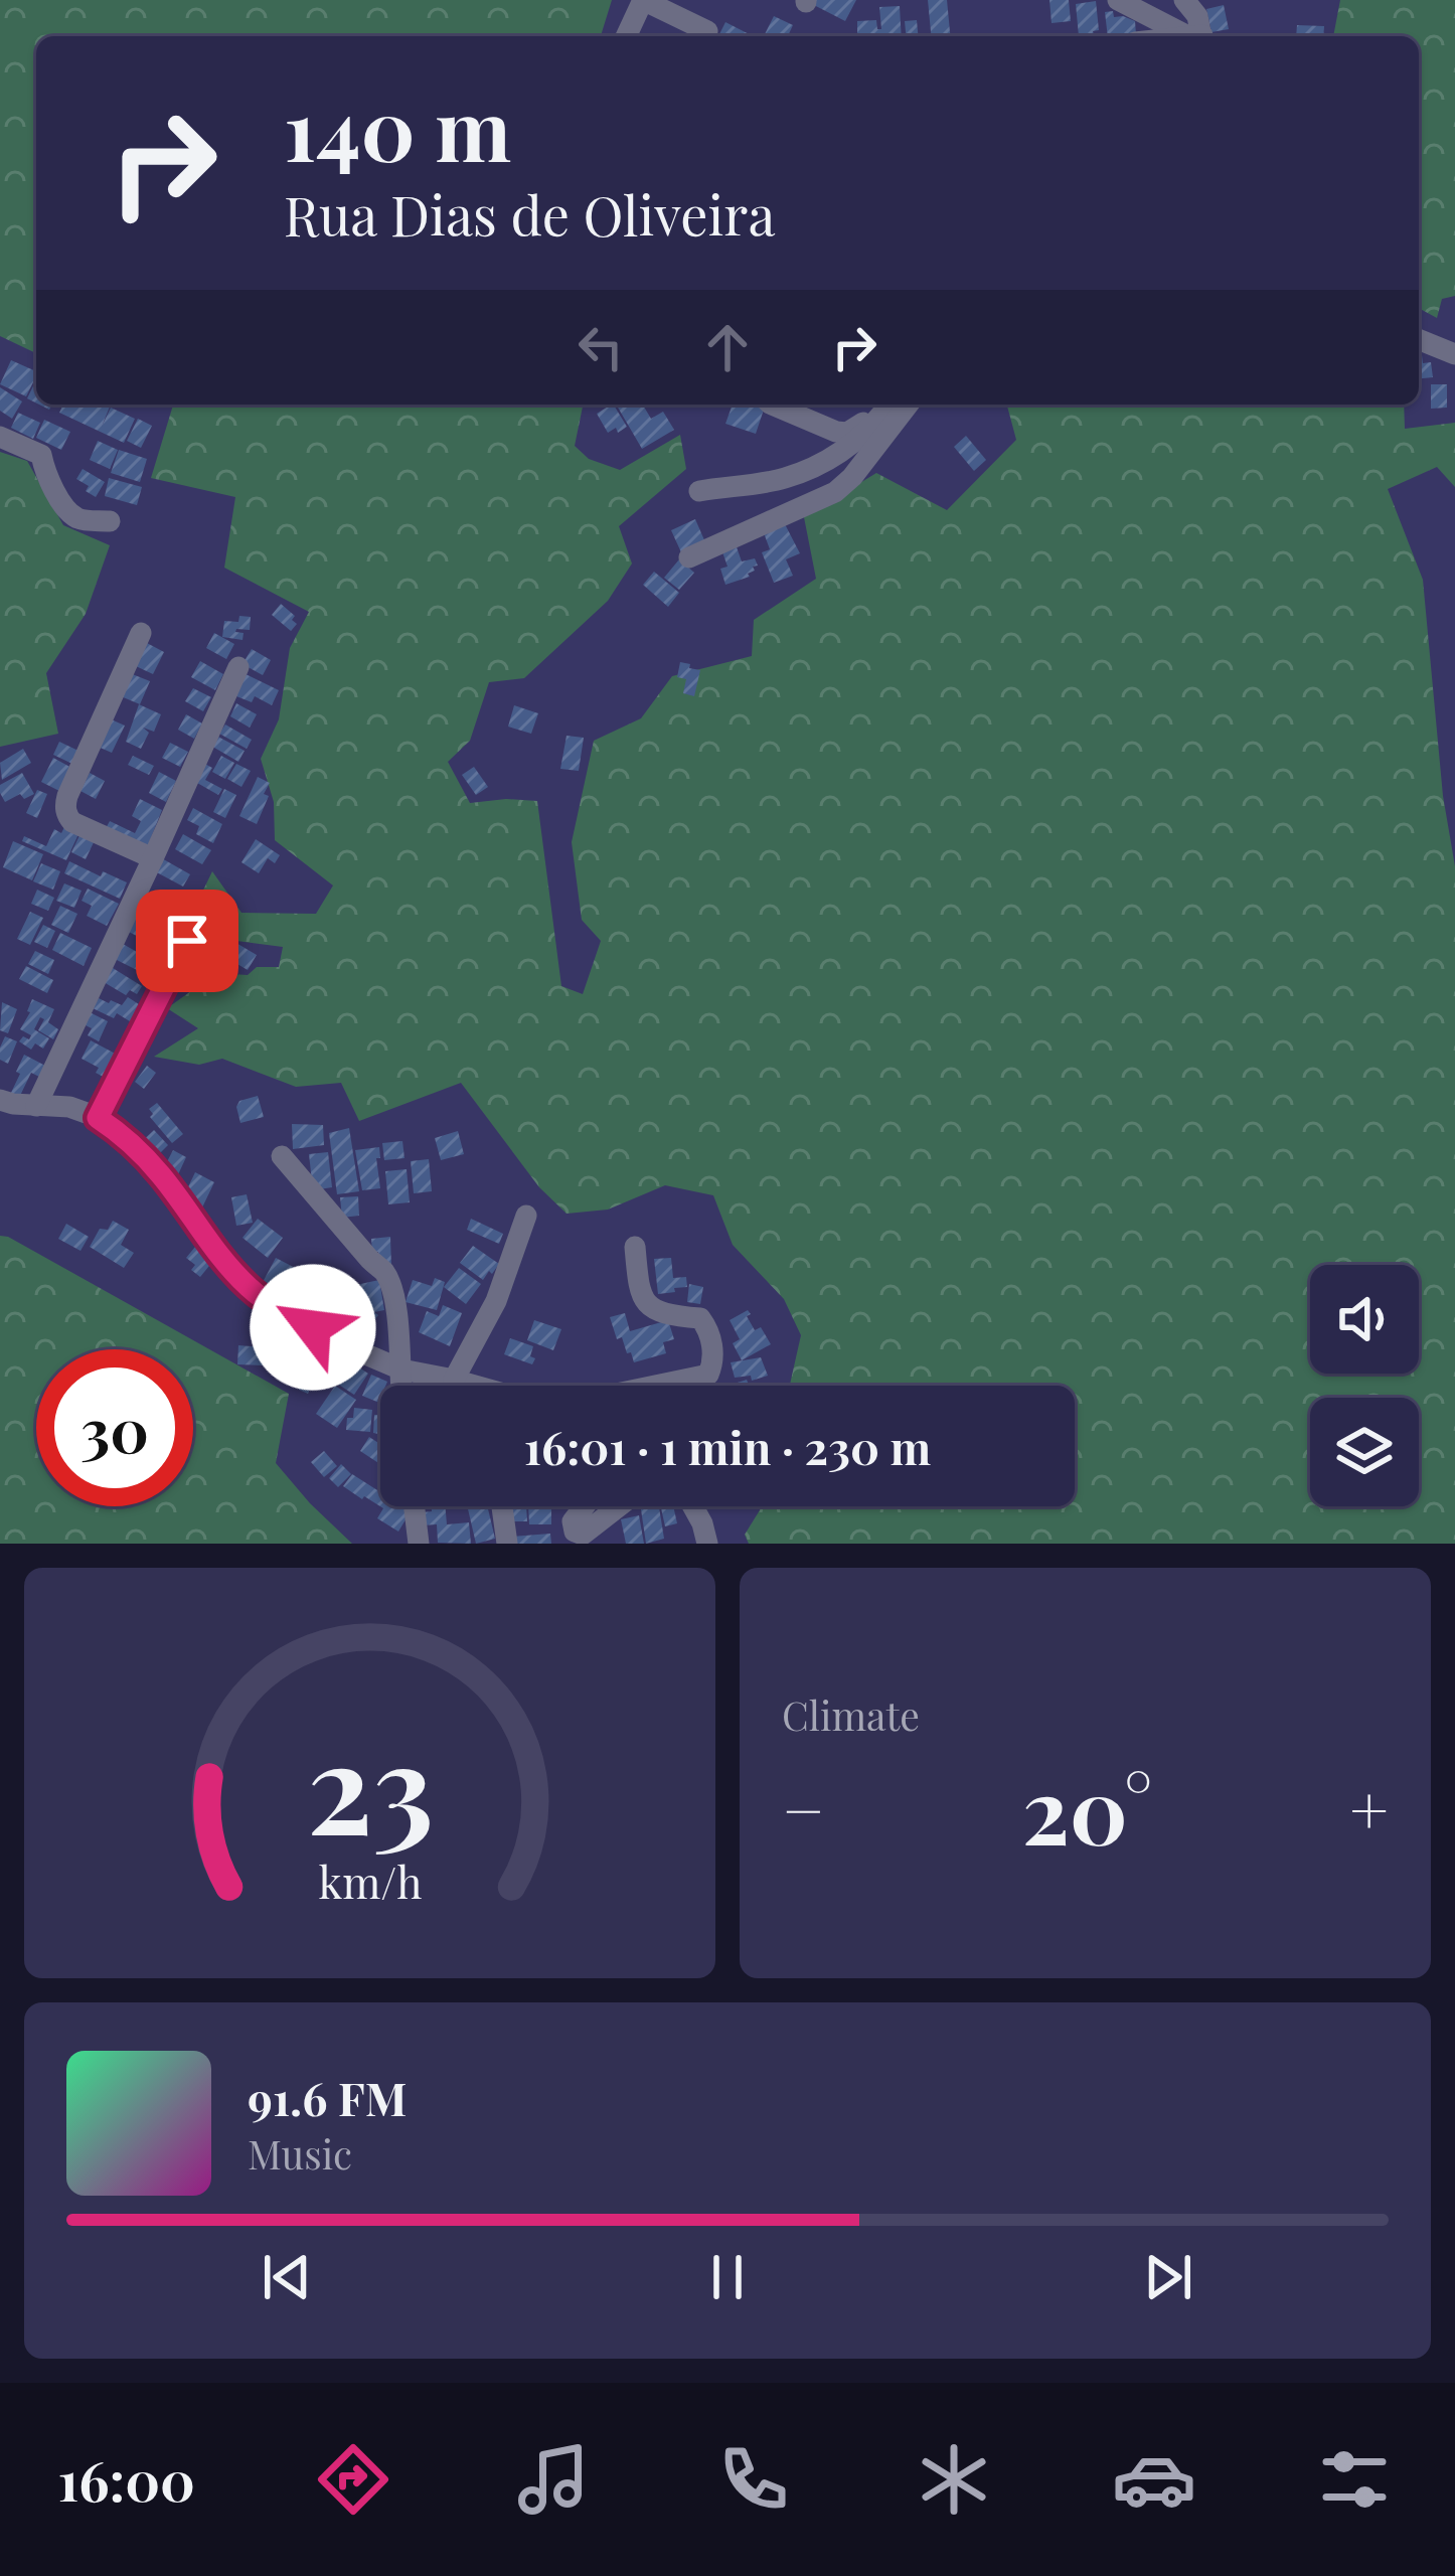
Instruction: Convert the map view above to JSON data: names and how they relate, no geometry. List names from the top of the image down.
{
  "page": {
    "turn": ["140 m", "Rua Dias de Oliveira"],
    "limit": "30",
    "trip": "16:01 · 1 min · 230 m",
    "tile": "Climate",
    "heat": ["−", "20°", "+"],
    "song": ["91.6 FM", "Music"],
    "tabs": "16:00",
    "gauge": ["23", "km/h"]
  }
}
